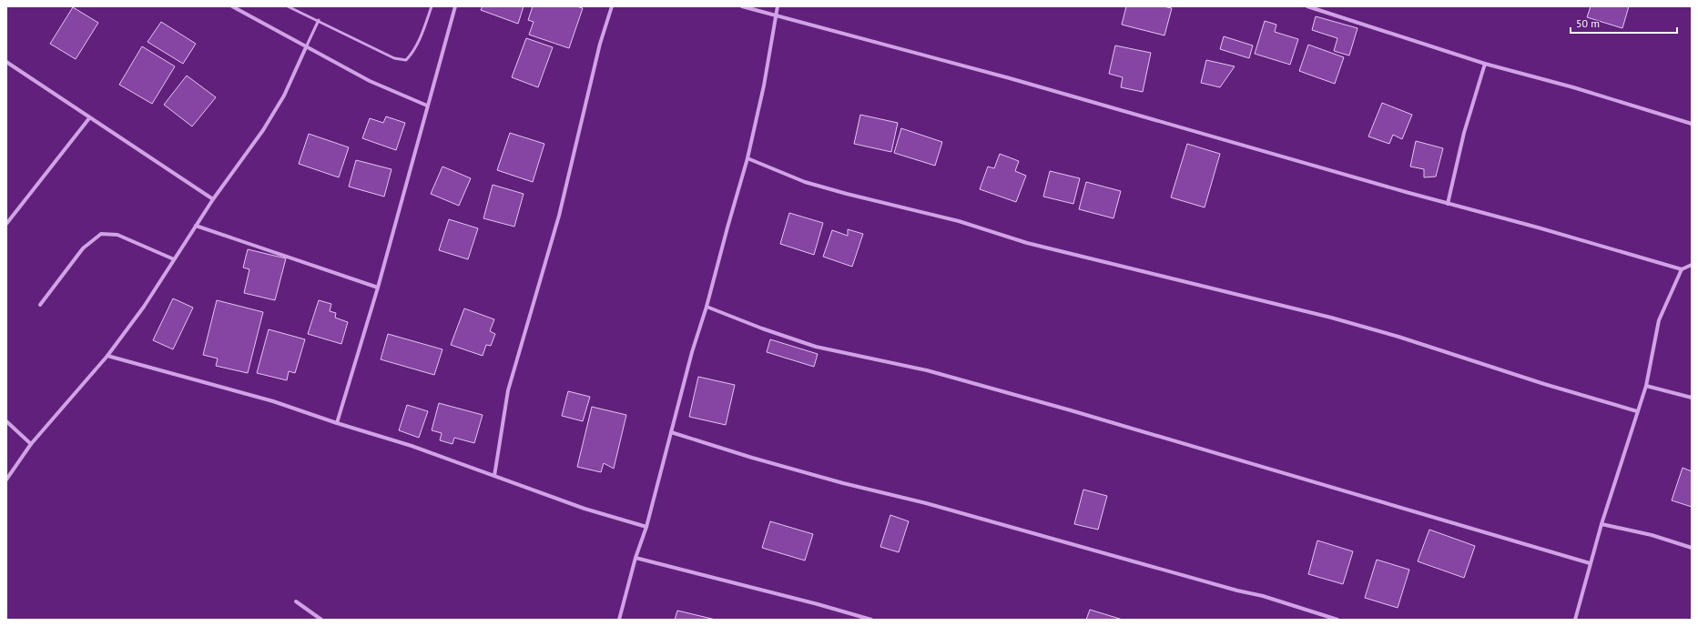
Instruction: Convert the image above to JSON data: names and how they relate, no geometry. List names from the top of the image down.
{
  "scale_bar": "50 m"
}
